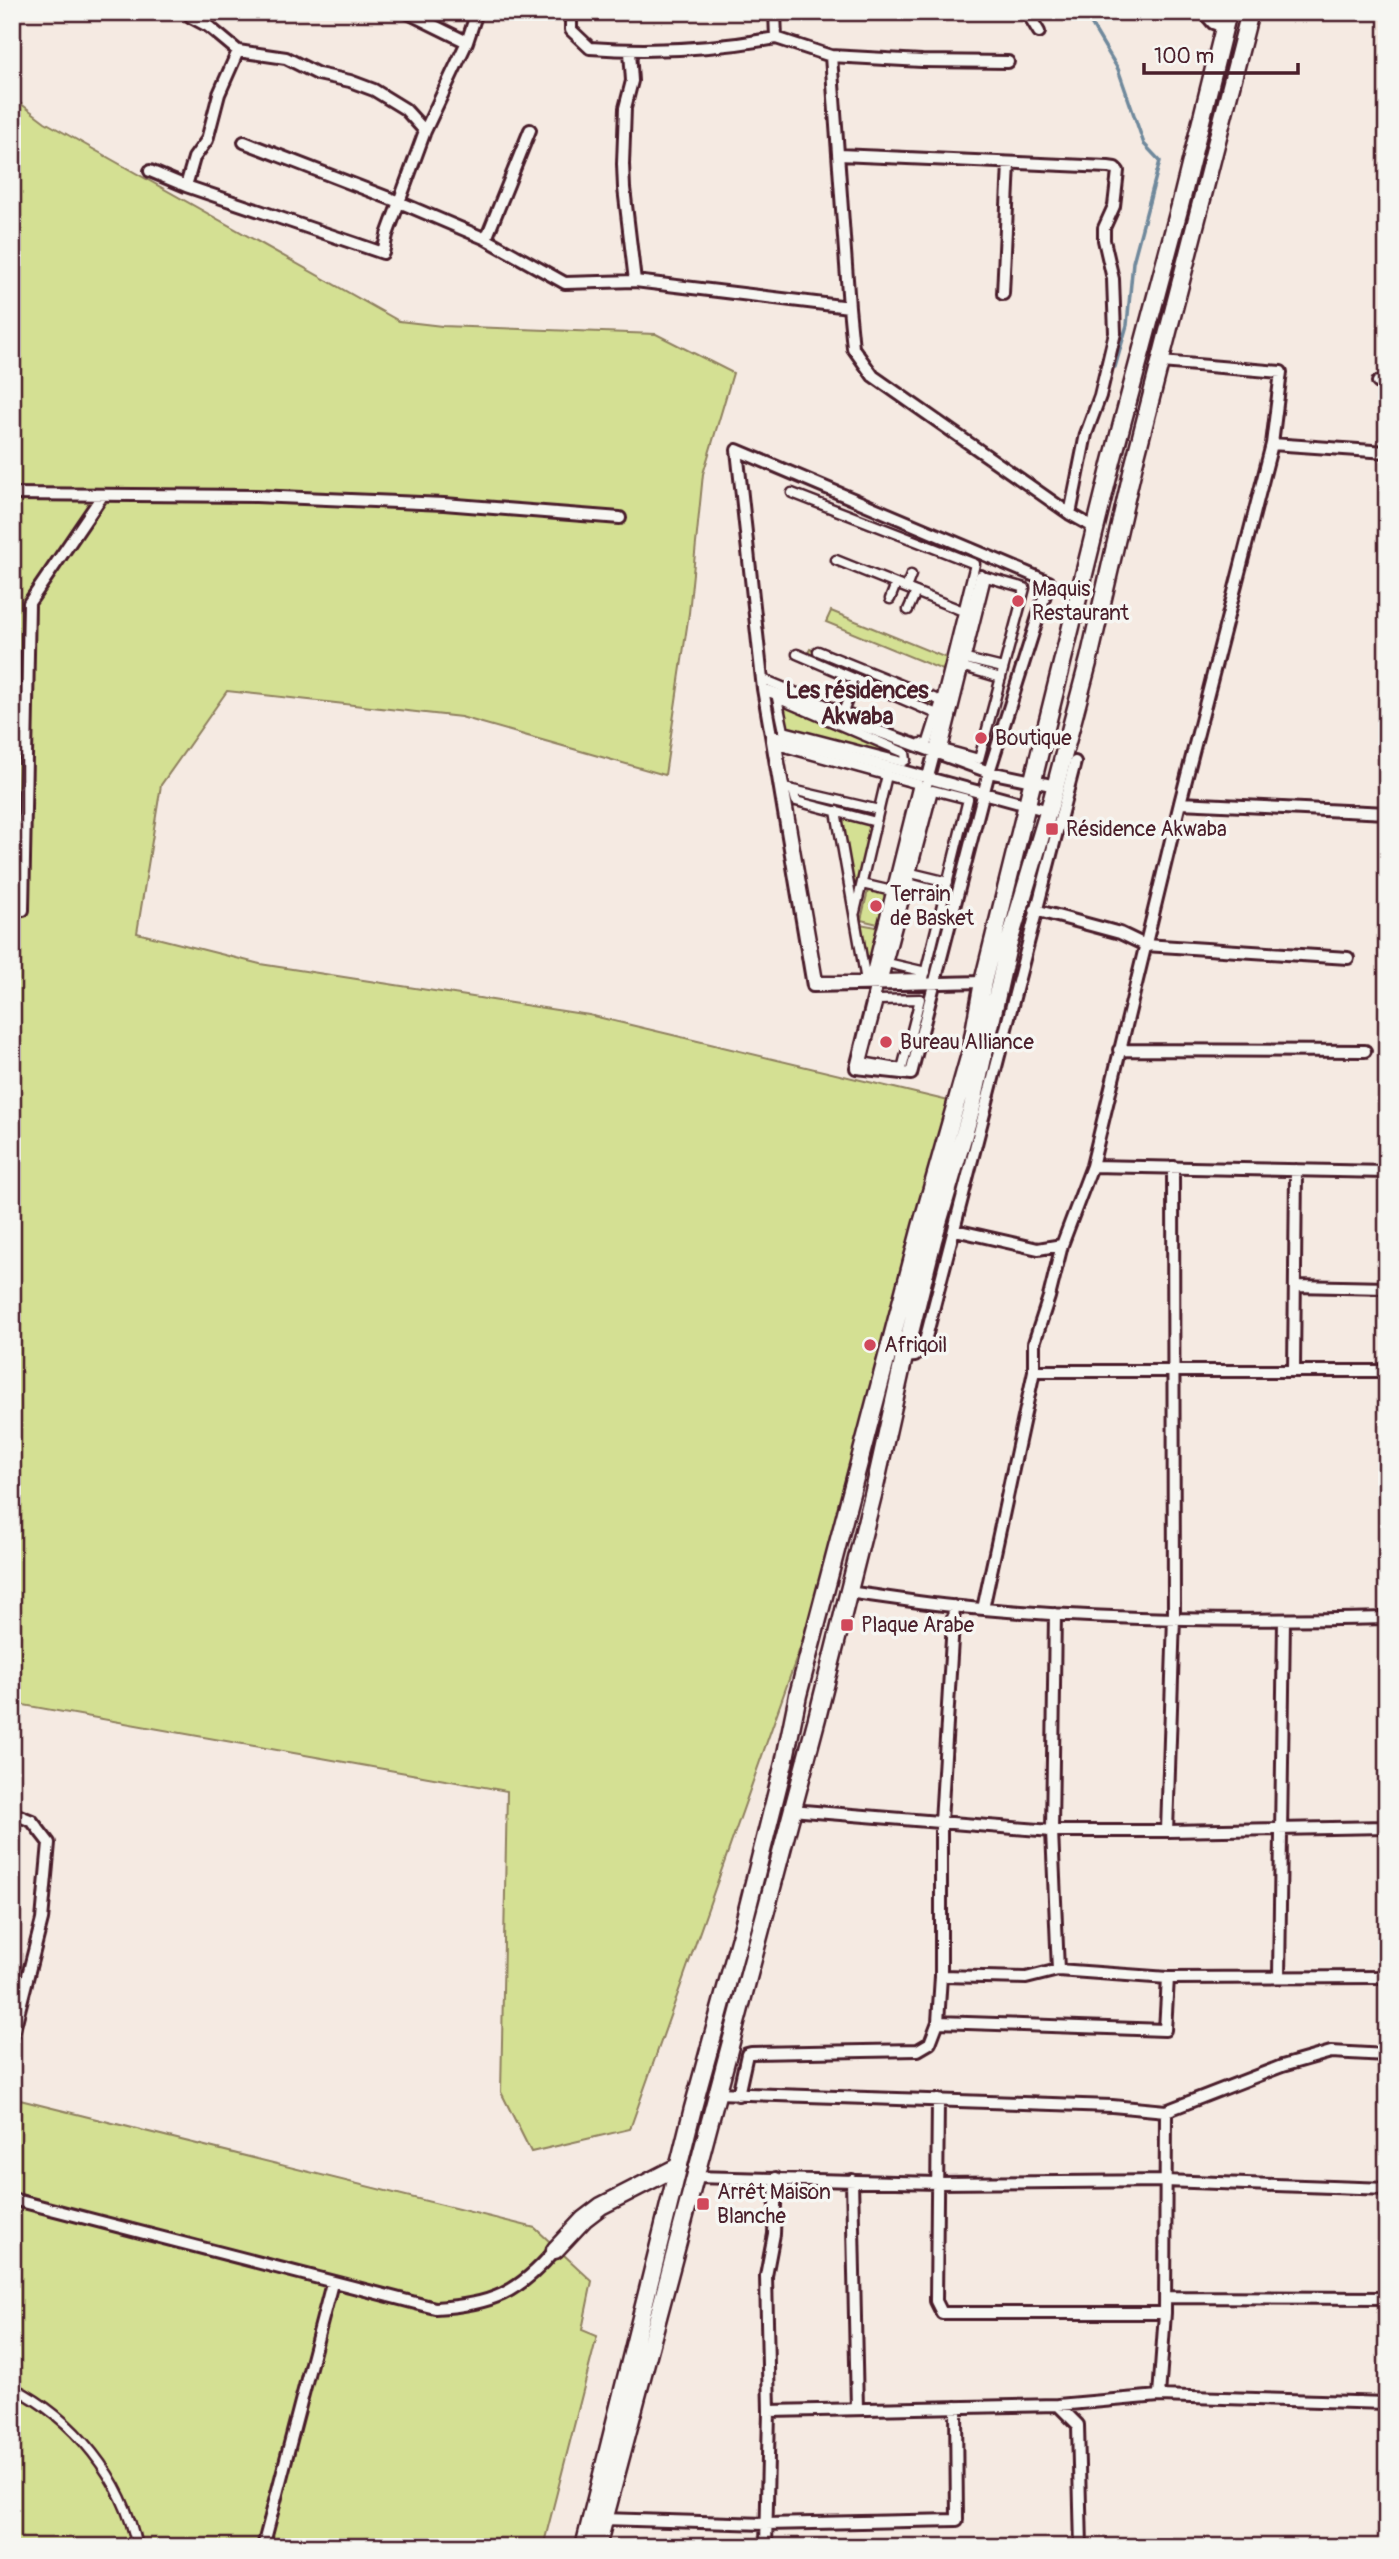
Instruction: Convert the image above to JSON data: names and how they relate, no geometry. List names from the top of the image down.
{
  "districts": ["Les résidences Akwaba"],
  "places": {
    "other": [
      "Maquis Restaurant",
      "Boutique",
      "Terrain de Basket",
      "Bureau Alliance",
      "Afriqoil"
    ],
    "transit": ["Résidence Akwaba", "Plaque Arabe", "Arrêt Maison Blanche"]
  },
  "scale_bar": "100 m"
}
